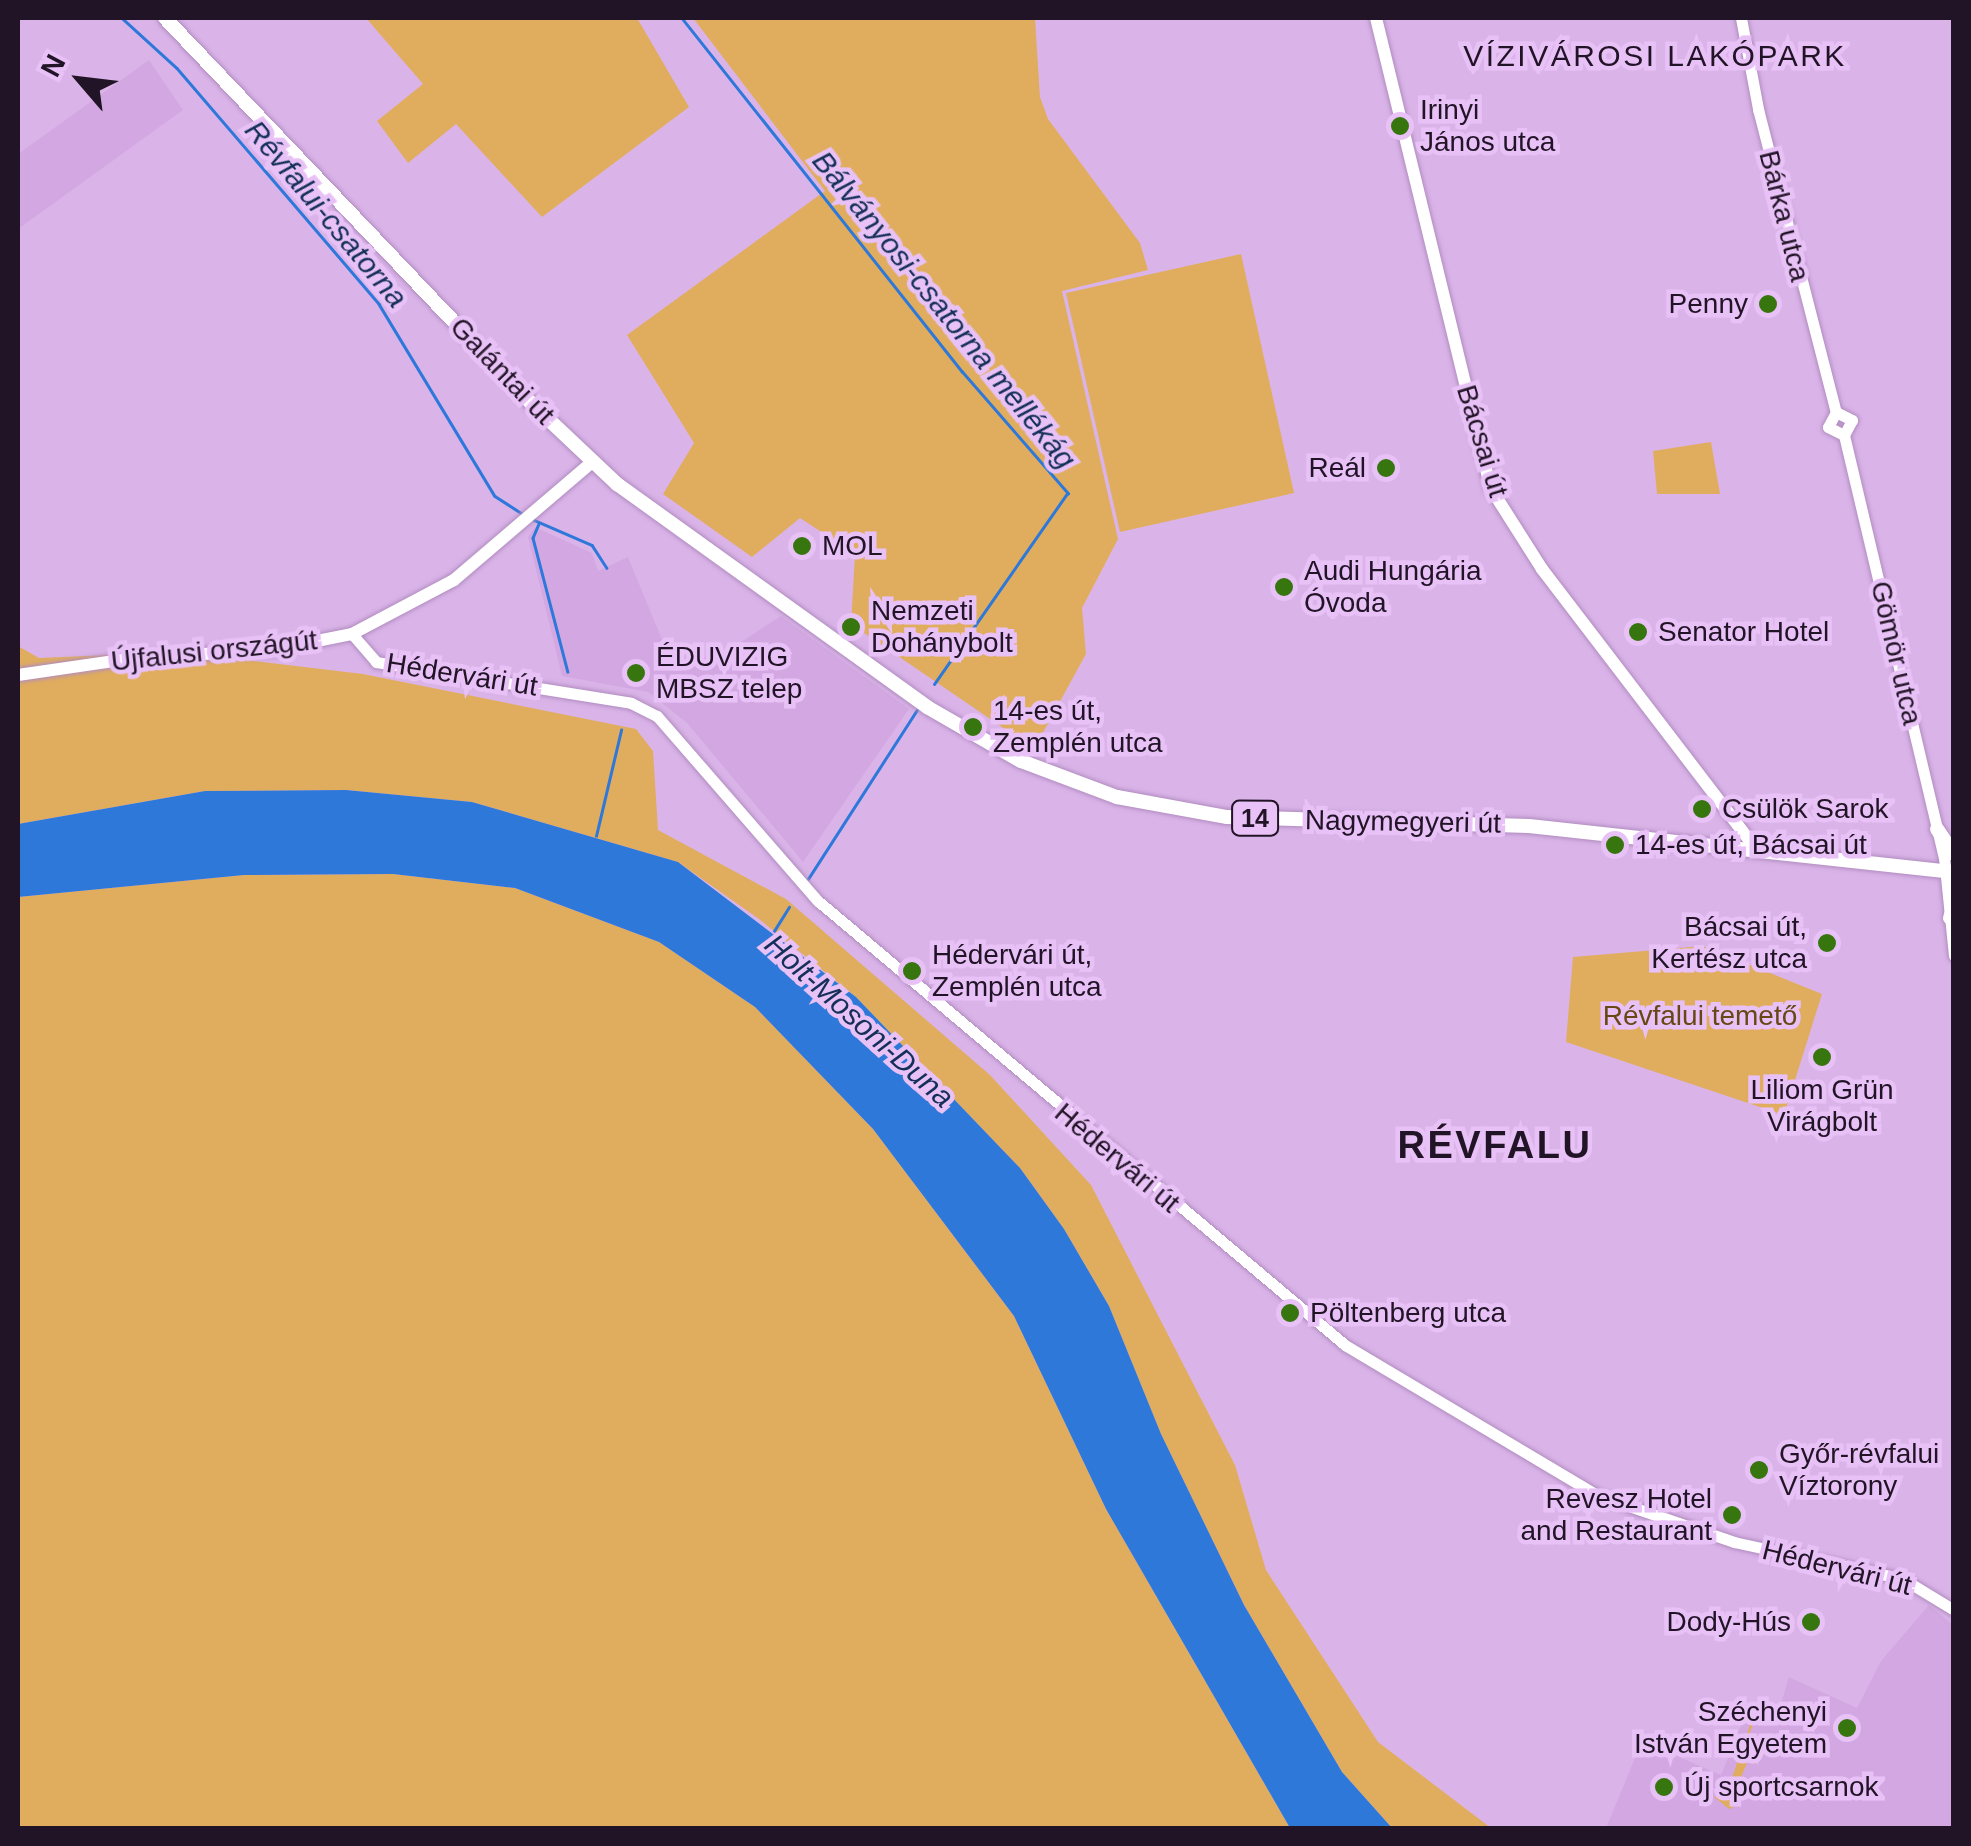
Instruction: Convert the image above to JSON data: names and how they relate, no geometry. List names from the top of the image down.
{
  "streets": {
    "main road": [
      "Galántai út",
      "Bácsai út",
      "Újfalusi országút",
      "14",
      "Nagymegyeri út"
    ],
    "street": ["Bárka utca", "Gömör utca", "Hédervári út"]
  },
  "crossings": [
    ["Bárka utca", "Gömör utca"],
    ["Galántai út", "Újfalusi országút"],
    ["Galántai út", "Nagymegyeri út"],
    ["Bácsai út", "Nagymegyeri út"],
    ["Újfalusi országút", "Hédervári út"],
    ["Újfalusi országút", "Nagymegyeri út"],
    ["Gömör utca", "Nagymegyeri út"]
  ],
  "districts": ["VÍZIVÁROSI LAKÓPARK", "RÉVFALU"],
  "water": ["Révfalui-csatorna", "Bálványosi-csatorna mellékág", "Holt-Mosoni-Duna"],
  "parks": ["Révfalui temető"],
  "places": [
    "Irinyi János utca",
    "Penny",
    "Reál",
    "MOL",
    "Audi Hungária Óvoda",
    "Nemzeti Dohánybolt",
    "Senator Hotel",
    "ÉDUVIZIG MBSZ telep",
    "14-es út, Zemplén utca",
    "Csülök Sarok",
    "14-es út, Bácsai út",
    "Bácsai út, Kertész utca",
    "Hédervári út, Zemplén utca",
    "Liliom Grün Virágbolt",
    "Pöltenberg utca",
    "Győr-révfalui Víztorony",
    "Revesz Hotel and Restaurant",
    "Dody-Hús",
    "Széchenyi István Egyetem",
    "Új sportcsarnok"
  ],
  "north": "top left"
}
